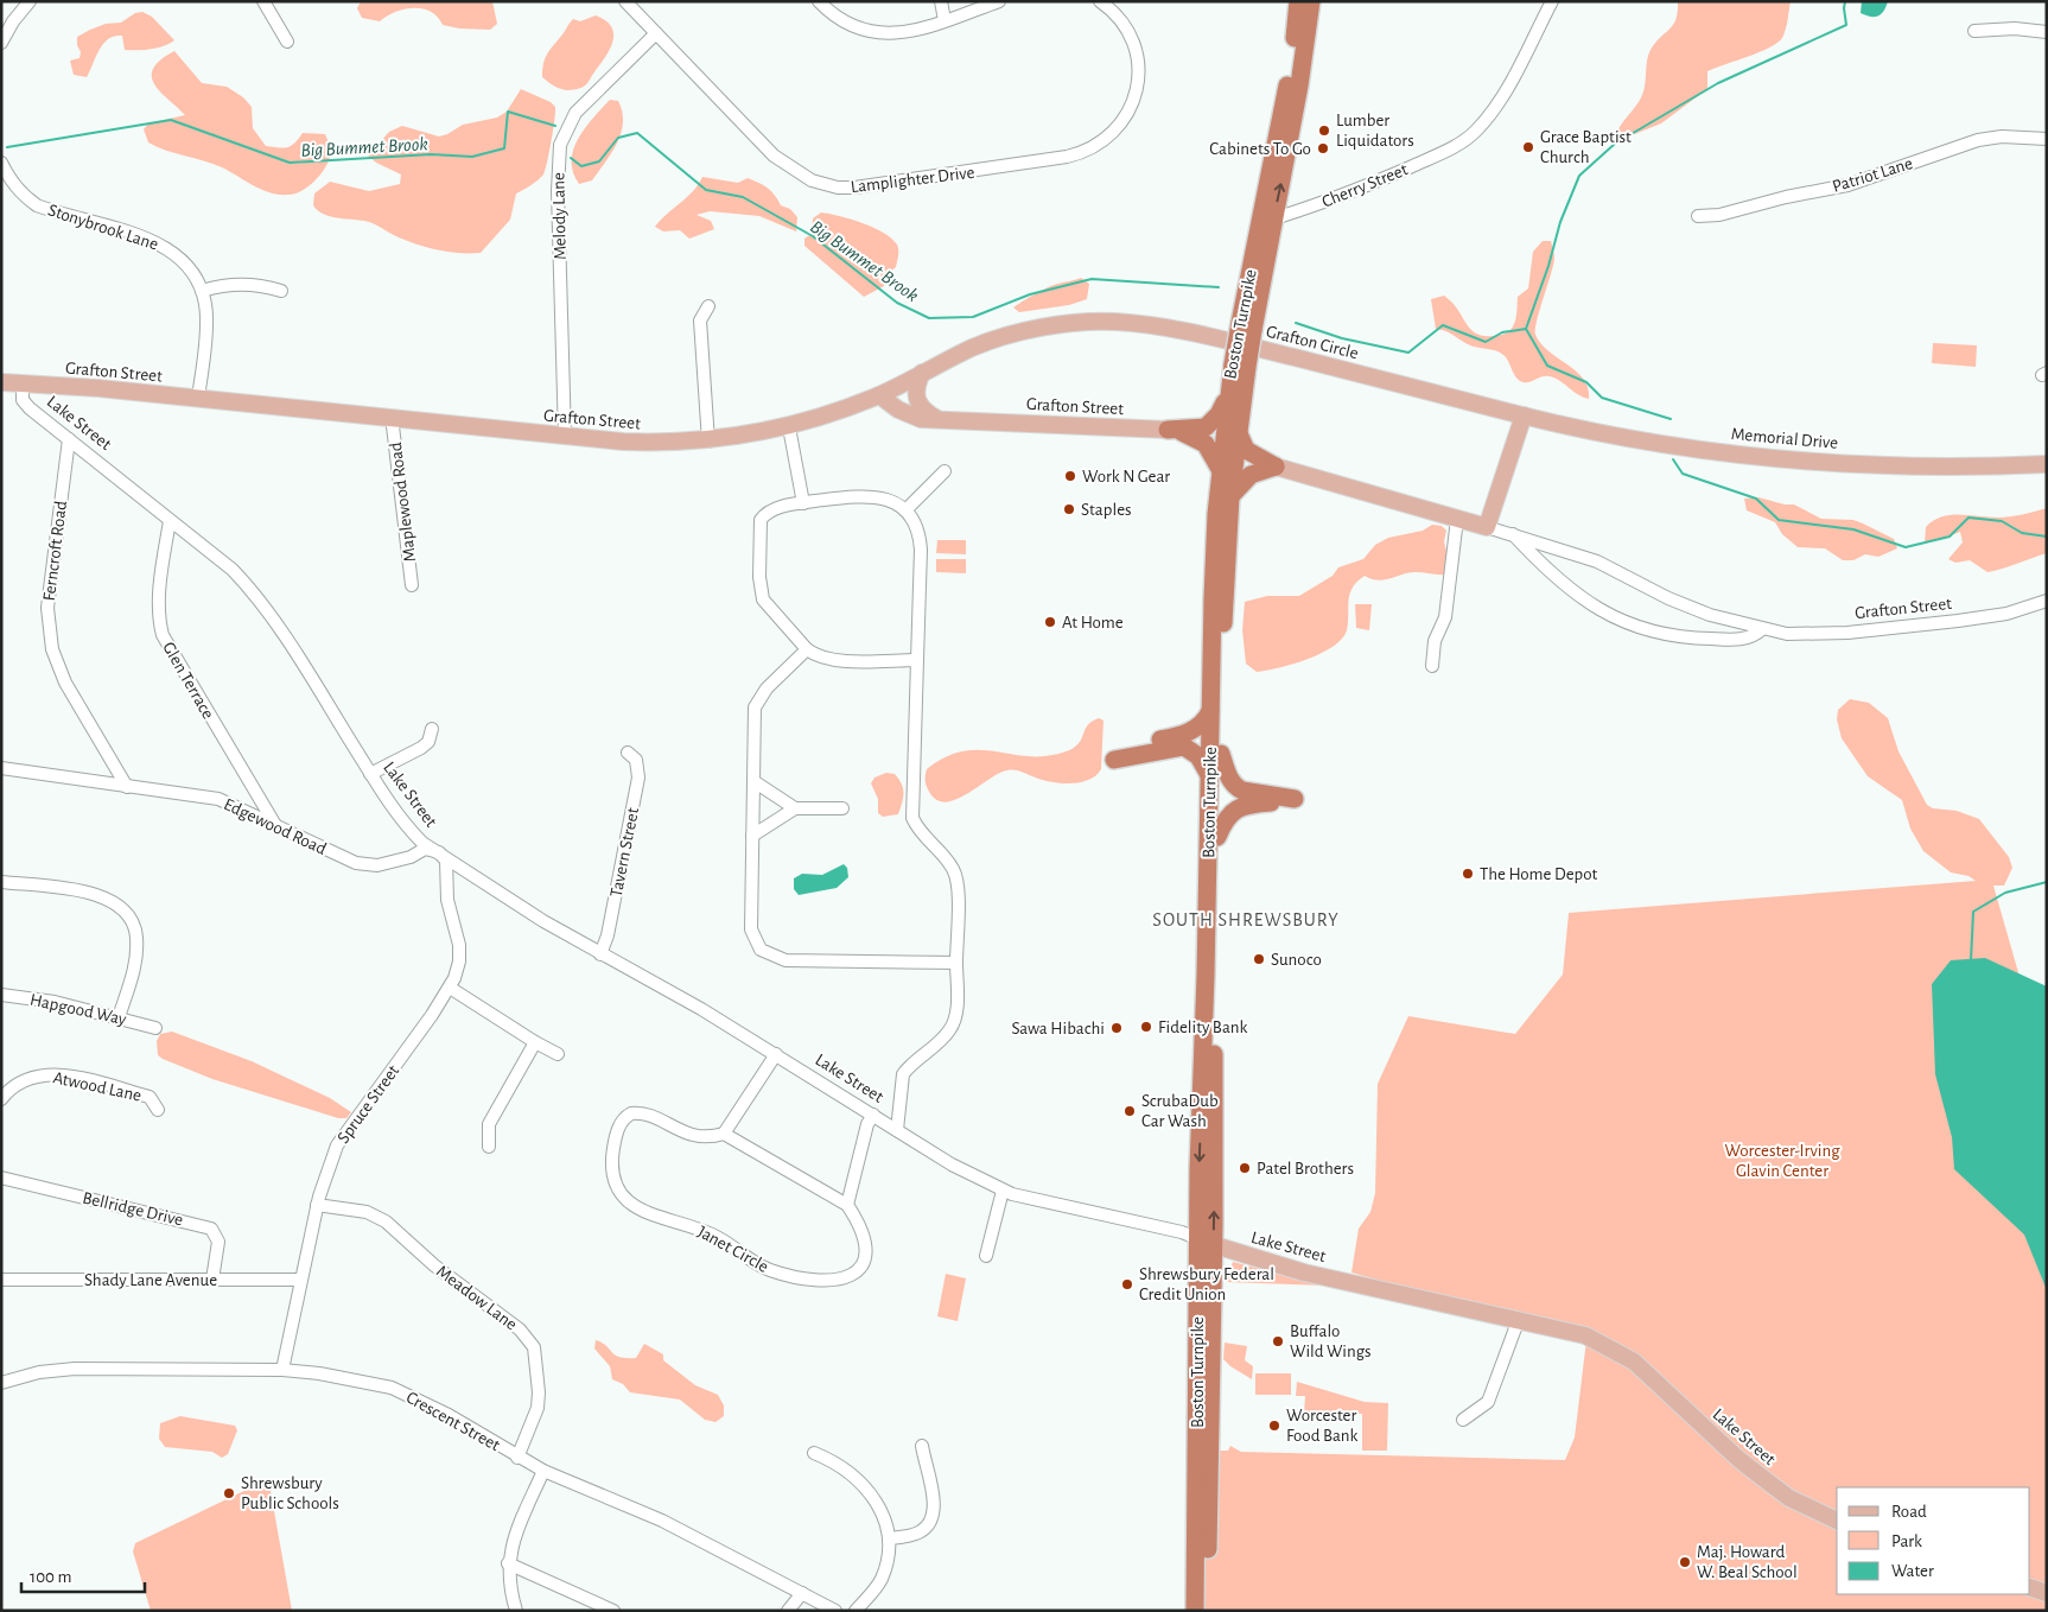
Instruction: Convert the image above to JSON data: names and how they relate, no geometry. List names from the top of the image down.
{
  "streets": {
    "highway": ["Boston Turnpike"],
    "main road": [
      "Grafton Circle",
      "Grafton Street",
      "Lake Street",
      "Memorial Drive"
    ],
    "street": [
      "Patriot Lane",
      "Lamplighter Drive",
      "Cherry Street",
      "Melody Lane",
      "Stonybrook Lane",
      "Maplewood Road",
      "Ferncroft Road",
      "Glen Terrace",
      "Edgewood Road",
      "Tavern Street",
      "Hapgood Way",
      "Atwood Lane",
      "Spruce Street",
      "Bellridge Drive",
      "Janet Circle",
      "Shady Lane Avenue",
      "Meadow Lane",
      "Crescent Street"
    ]
  },
  "crossings": [
    ["Lamplighter Drive", "Melody Lane"],
    ["Cherry Street", "Boston Turnpike"],
    ["Melody Lane", "Grafton Street"],
    ["Stonybrook Lane", "Grafton Street"],
    ["Boston Turnpike", "Lake Street"],
    ["Grafton Circle", "Grafton Street"],
    ["Grafton Circle", "Memorial Drive"],
    ["Grafton Street", "Lake Street"],
    ["Grafton Street", "Maplewood Road"],
    ["Lake Street", "Ferncroft Road"],
    ["Lake Street", "Glen Terrace"],
    ["Lake Street", "Edgewood Road"],
    ["Lake Street", "Tavern Street"],
    ["Lake Street", "Spruce Street"],
    ["Ferncroft Road", "Edgewood Road"],
    ["Glen Terrace", "Edgewood Road"],
    ["Edgewood Road", "Spruce Street"],
    ["Spruce Street", "Shady Lane Avenue"],
    ["Spruce Street", "Meadow Lane"],
    ["Spruce Street", "Crescent Street"],
    ["Bellridge Drive", "Shady Lane Avenue"],
    ["Meadow Lane", "Crescent Street"]
  ],
  "districts": ["SOUTH SHREWSBURY"],
  "water": ["Big Bummet Brook"],
  "parks": ["Worcester-Irving Glavin Center"],
  "places": [
    "Lumber Liquidators",
    "Grace Baptist Church",
    "Cabinets To Go",
    "Work N Gear",
    "Staples",
    "At Home",
    "The Home Depot",
    "Sunoco",
    "Fidelity Bank",
    "Sawa Hibachi",
    "ScrubaDub Car Wash",
    "Patel Brothers",
    "Shrewsbury Federal Credit Union",
    "Buffalo Wild Wings",
    "Worcester Food Bank",
    "Shrewsbury Public Schools",
    "Maj. Howard W. Beal School"
  ],
  "legend": ["Road", "Park", "Water"],
  "scale_bar": "100 m"
}
